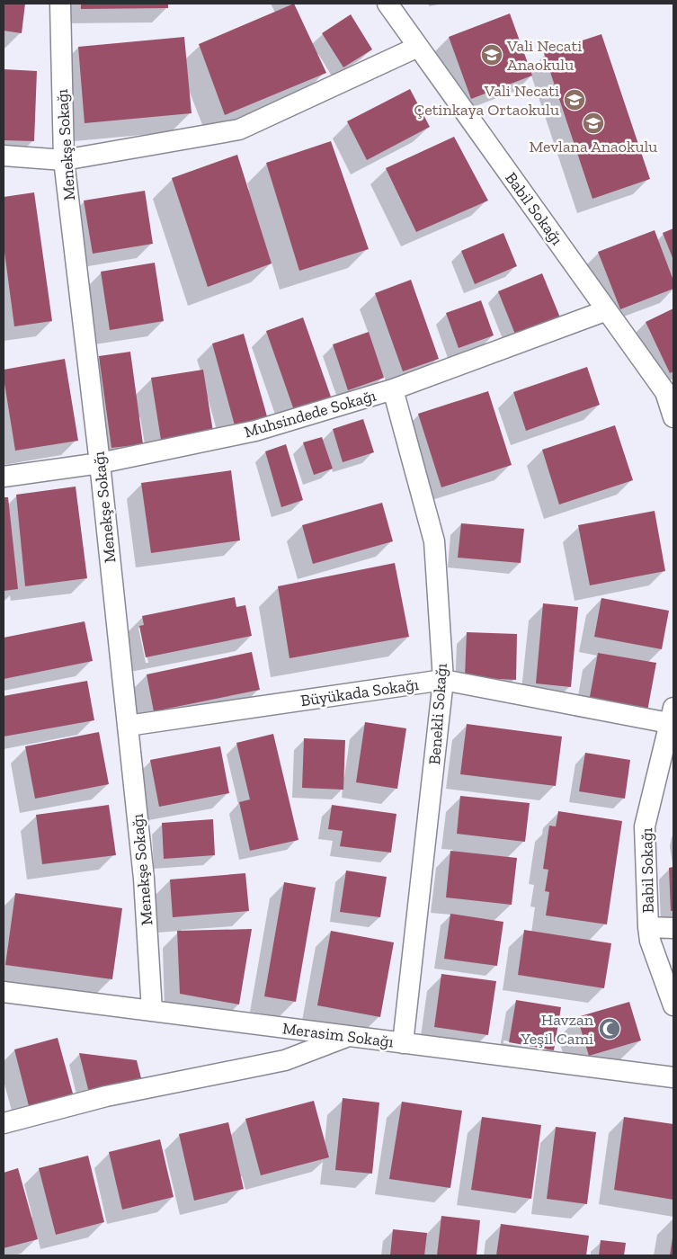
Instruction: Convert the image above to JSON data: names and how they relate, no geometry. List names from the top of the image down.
{
  "streets": {
    "street": [
      "Menekşe Sokağı",
      "Babil Sokağı",
      "Muhsindede Sokağı",
      "Büyükada Sokağı",
      "Benekli Sokağı",
      "Merasim Sokağı"
    ]
  },
  "crossings": [
    ["Menekşe Sokağı", "Muhsindede Sokağı"],
    ["Menekşe Sokağı", "Büyükada Sokağı"],
    ["Menekşe Sokağı", "Merasim Sokağı"],
    ["Babil Sokağı", "Muhsindede Sokağı"],
    ["Babil Sokağı", "Büyükada Sokağı"],
    ["Muhsindede Sokağı", "Benekli Sokağı"],
    ["Büyükada Sokağı", "Benekli Sokağı"],
    ["Benekli Sokağı", "Merasim Sokağı"]
  ],
  "places": {
    "school or university": ["Vali Necati Anaokulu", "Vali Necati Çetinkaya Ortaokulu", "Mevlana Anaokulu"],
    "mosque": ["Havzan Yeşil Cami"]
  }
}
